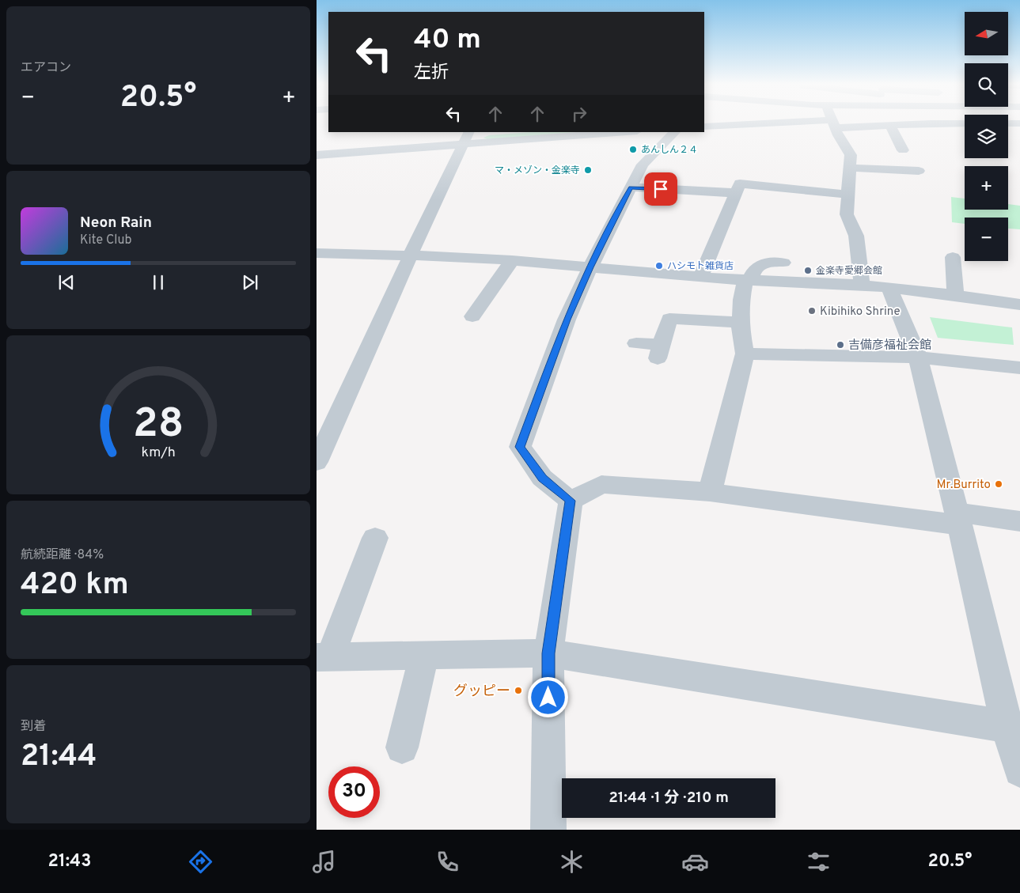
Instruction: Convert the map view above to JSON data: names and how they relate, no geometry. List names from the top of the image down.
{
  "places": [
    "あんしん２４",
    "マ・メゾン・金楽寺",
    "ハシモト雑貨店",
    "金楽寺愛郷会館",
    "Kibihiko Shrine",
    "吉備彦福祉会館",
    "Mr.Burrito",
    "グッピー"
  ],
  "north": "left",
  "page": {
    "tile": [
      "エアコン",
      ["航続距離 · 84%", "420 km"],
      ["到着", "21:44"]
    ],
    "map_buttons": ["+", "−"],
    "turn": ["40 m", "左折"],
    "heat": ["−", "20.5°", "+"],
    "song": ["Neon Rain", "Kite Club"],
    "limit": "30",
    "trip": "21:44 · 1 分 · 210 m",
    "tabs": ["21:43", "20.5°"],
    "gauge": ["28", "km/h"]
  }
}
